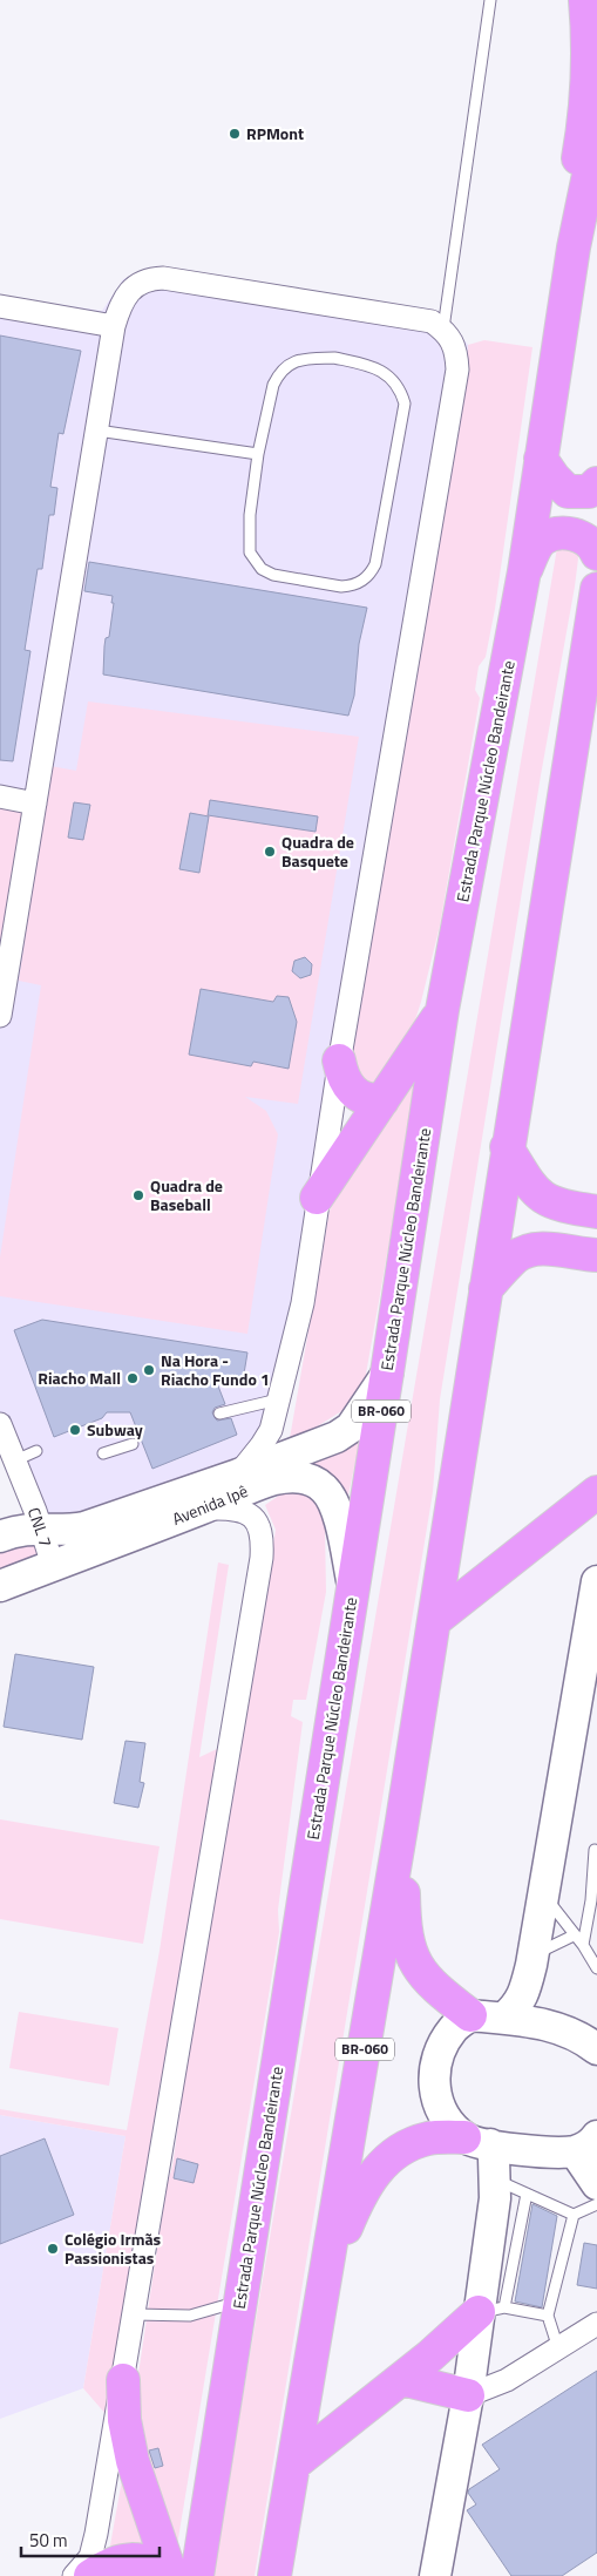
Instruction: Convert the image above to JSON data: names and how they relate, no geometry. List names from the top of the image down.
{
  "streets": {
    "highway": ["Estrada Parque Núcleo Bandeirante", "BR-060"],
    "street": ["Avenida Ipê", "CNL 7"]
  },
  "crossings": [
    ["Estrada Parque Núcleo Bandeirante", "Avenida Ipê"],
    ["Avenida Ipê", "CNL 7"]
  ],
  "places": [
    "RPMont",
    "Quadra de Basquete",
    "Quadra de Baseball",
    "Na Hora - Riacho Fundo 1",
    "Riacho Mall",
    "Subway",
    "Colégio Irmãs Passionistas"
  ],
  "scale_bar": "50 m"
}
